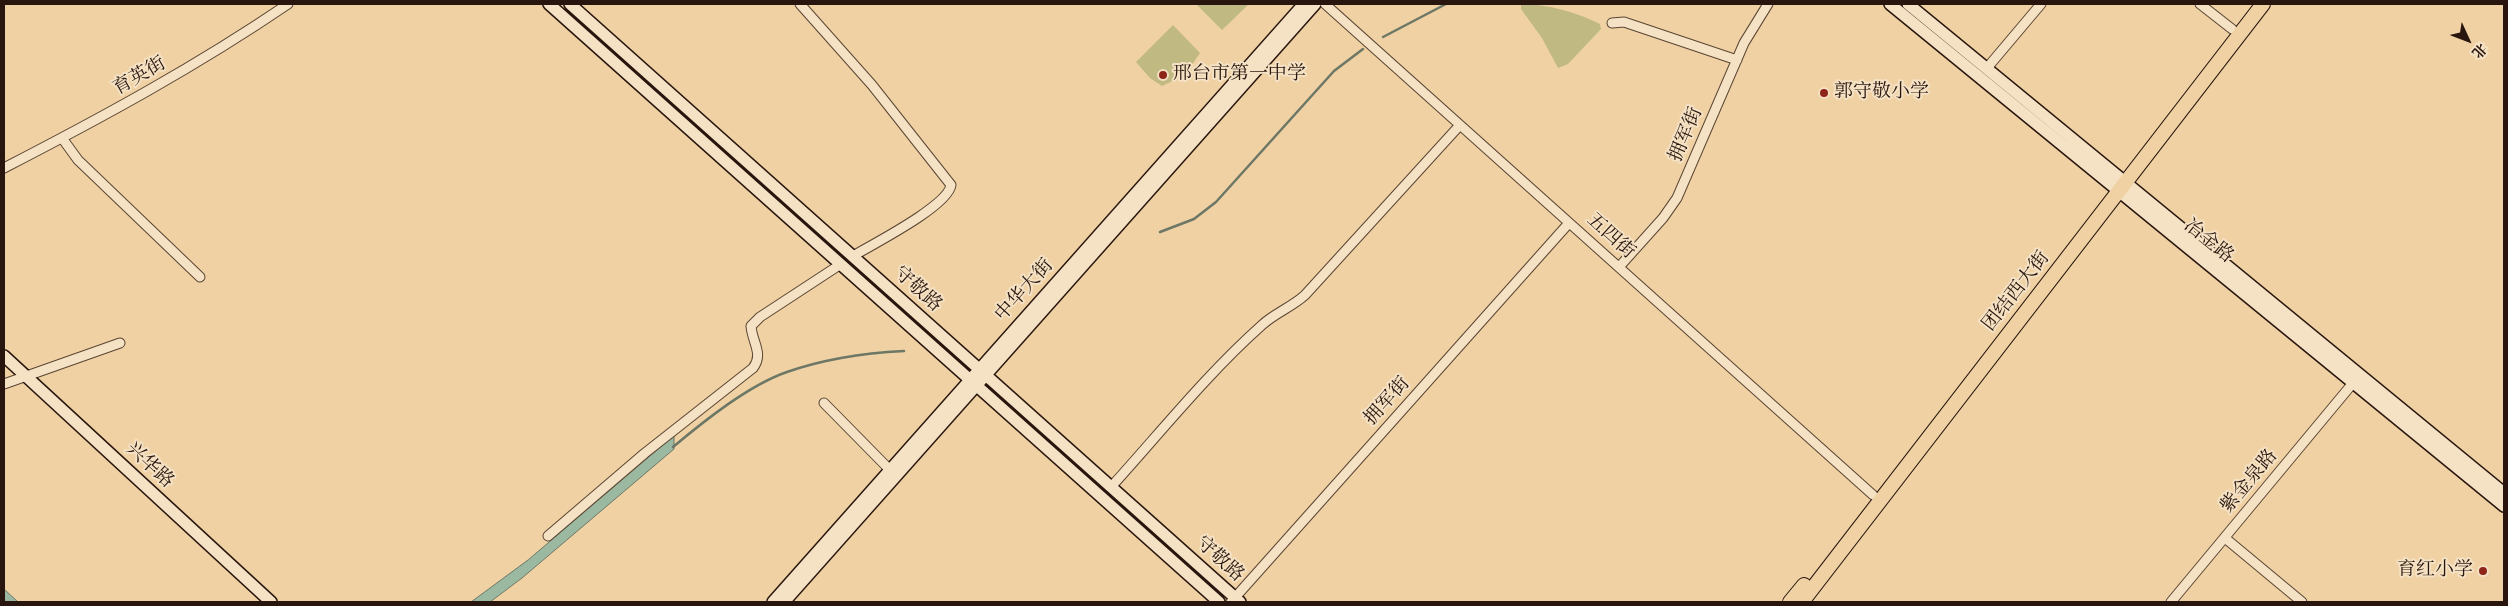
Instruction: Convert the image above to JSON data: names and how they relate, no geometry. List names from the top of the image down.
{
  "streets": {
    "main road": ["团结西大街"],
    "street": [
      "育英街",
      "拥军街",
      "五四街",
      "冶金路",
      "守敬路",
      "中华大街",
      "兴华路",
      "紫金泉路"
    ]
  },
  "crossings": [
    ["拥军街", "五四街"],
    ["拥军街", "守敬路"],
    ["五四街", "团结西大街"],
    ["冶金路", "团结西大街"],
    ["冶金路", "紫金泉路"],
    ["守敬路", "中华大街"]
  ],
  "places": ["邢台市第一中学", "郭守敬小学", "育红小学"],
  "north": "bottom right"
}
